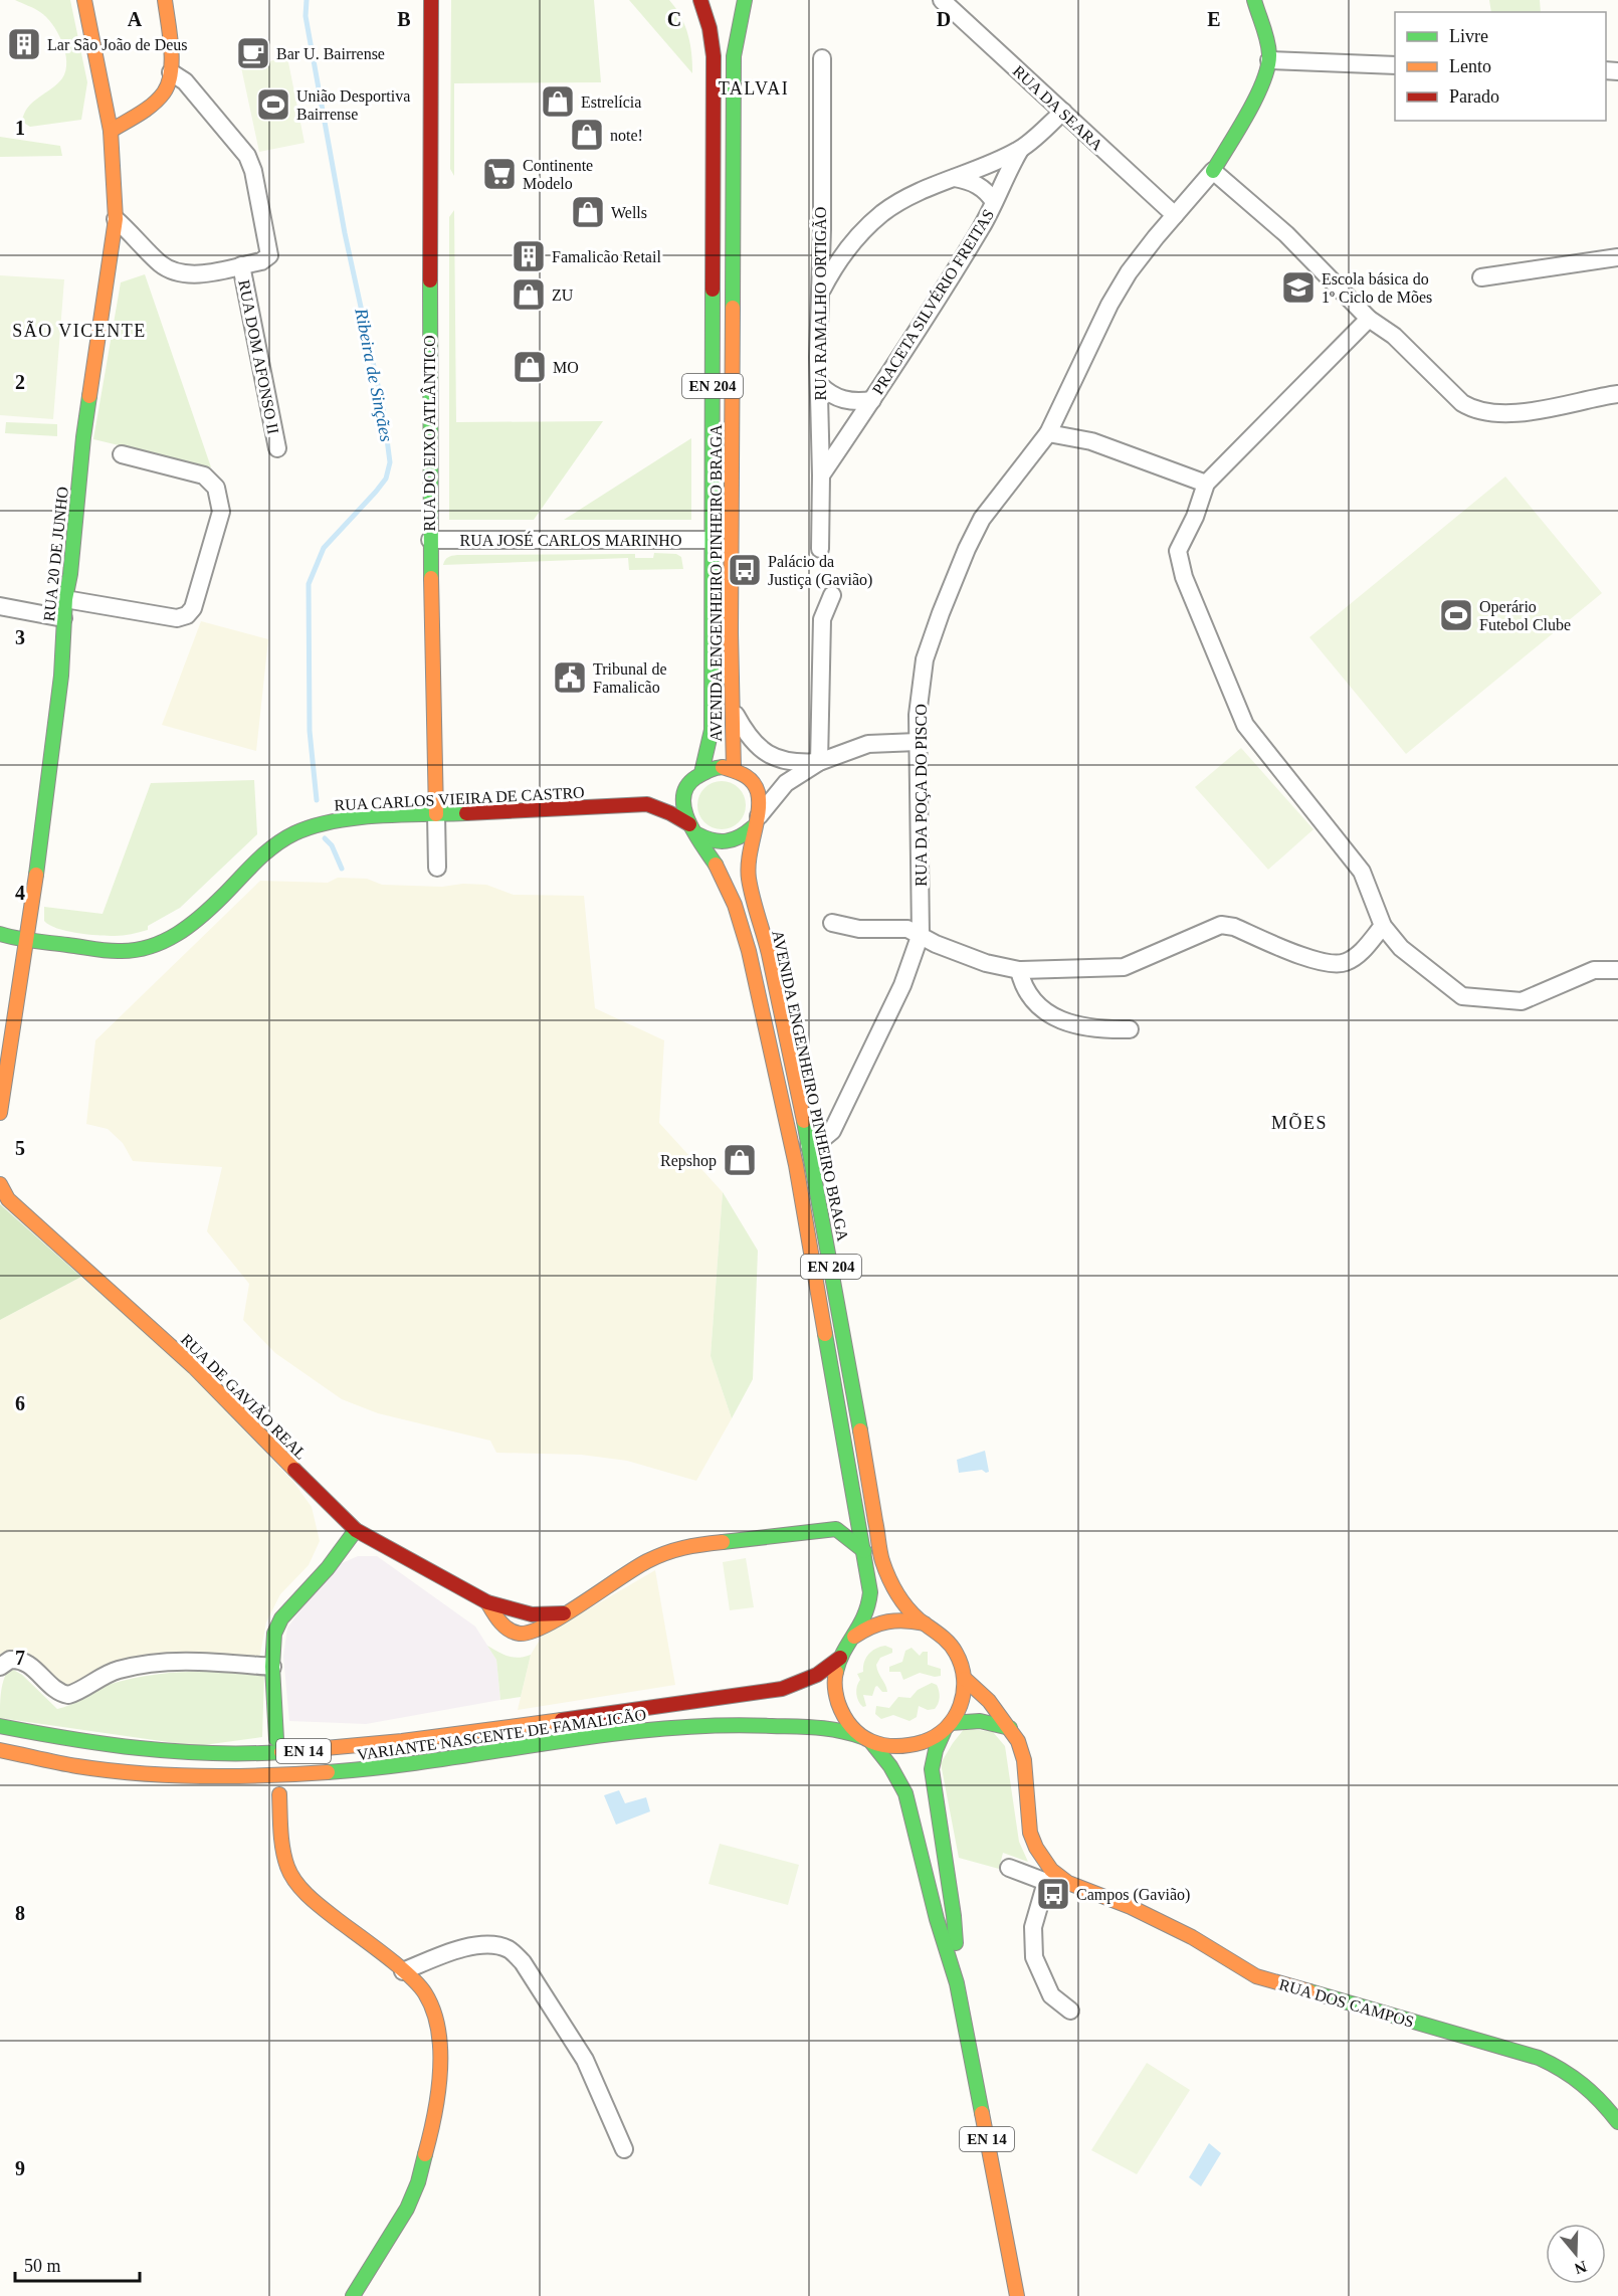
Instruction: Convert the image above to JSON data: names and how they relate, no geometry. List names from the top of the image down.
{
  "streets": {
    "main road": [
      "EN 204",
      "RUA DO EIXO ATLÂNTICO",
      "RUA 20 DE JUNHO",
      "AVENIDA ENGENHEIRO PINHEIRO BRAGA",
      "RUA CARLOS VIEIRA DE CASTRO",
      "RUA DE GAVIÃO REAL",
      "VARIANTE NASCENTE DE FAMALICÃO",
      "EN 14",
      "RUA DOS CAMPOS"
    ],
    "street": [
      "RUA DA SEARA",
      "PRACETA SILVÉRIO FREITAS",
      "RUA RAMALHO ORTIGÃO",
      "RUA DOM AFONSO II",
      "RUA JOSÉ CARLOS MARINHO",
      "RUA DA POÇA DO PISCO"
    ]
  },
  "crossings": [
    ["RUA DA SEARA", "PRACETA SILVÉRIO FREITAS"],
    ["RUA DA SEARA", "RUA DA POÇA DO PISCO"],
    ["PRACETA SILVÉRIO FREITAS", "RUA RAMALHO ORTIGÃO"],
    ["RUA DO EIXO ATLÂNTICO", "RUA JOSÉ CARLOS MARINHO"],
    ["RUA DO EIXO ATLÂNTICO", "RUA CARLOS VIEIRA DE CASTRO"],
    ["RUA JOSÉ CARLOS MARINHO", "AVENIDA ENGENHEIRO PINHEIRO BRAGA"],
    ["RUA 20 DE JUNHO", "RUA CARLOS VIEIRA DE CASTRO"],
    ["AVENIDA ENGENHEIRO PINHEIRO BRAGA", "RUA DA POÇA DO PISCO"],
    ["AVENIDA ENGENHEIRO PINHEIRO BRAGA", "RUA CARLOS VIEIRA DE CASTRO"],
    ["AVENIDA ENGENHEIRO PINHEIRO BRAGA", "VARIANTE NASCENTE DE FAMALICÃO"],
    ["AVENIDA ENGENHEIRO PINHEIRO BRAGA", "EN 14"],
    ["VARIANTE NASCENTE DE FAMALICÃO", "EN 14"]
  ],
  "districts": ["TALVAI", "SÃO VICENTE", "MÕES"],
  "water": ["Ribeira de Sinçães"],
  "places": {
    "building": ["Lar São João de Deus", "Famalicão Retail"],
    "cafe": ["Bar U. Bairrense"],
    "shop": [
      "Estrelícia",
      "note!",
      "Wells",
      "ZU",
      "MO",
      "Repshop"
    ],
    "sports": ["União Desportiva Bairrense", "Operário Futebol Clube"],
    "supermarket": ["Continente Modelo"],
    "school or university": ["Escola básica do 1º Ciclo de Mões"],
    "bus stop": ["Palácio da Justiça (Gavião)", "Campos (Gavião)"],
    "public building": ["Tribunal de Famalicão"]
  },
  "legend": ["Livre", "Lento", "Parado"],
  "scale_bar": "50 m",
  "north": "bottom",
  "grid": {
    "columns": [
      "A",
      "B",
      "C",
      "D",
      "E"
    ],
    "rows": [
      "1",
      "2",
      "3",
      "4",
      "5",
      "6",
      "7",
      "8",
      "9"
    ]
  }
}
